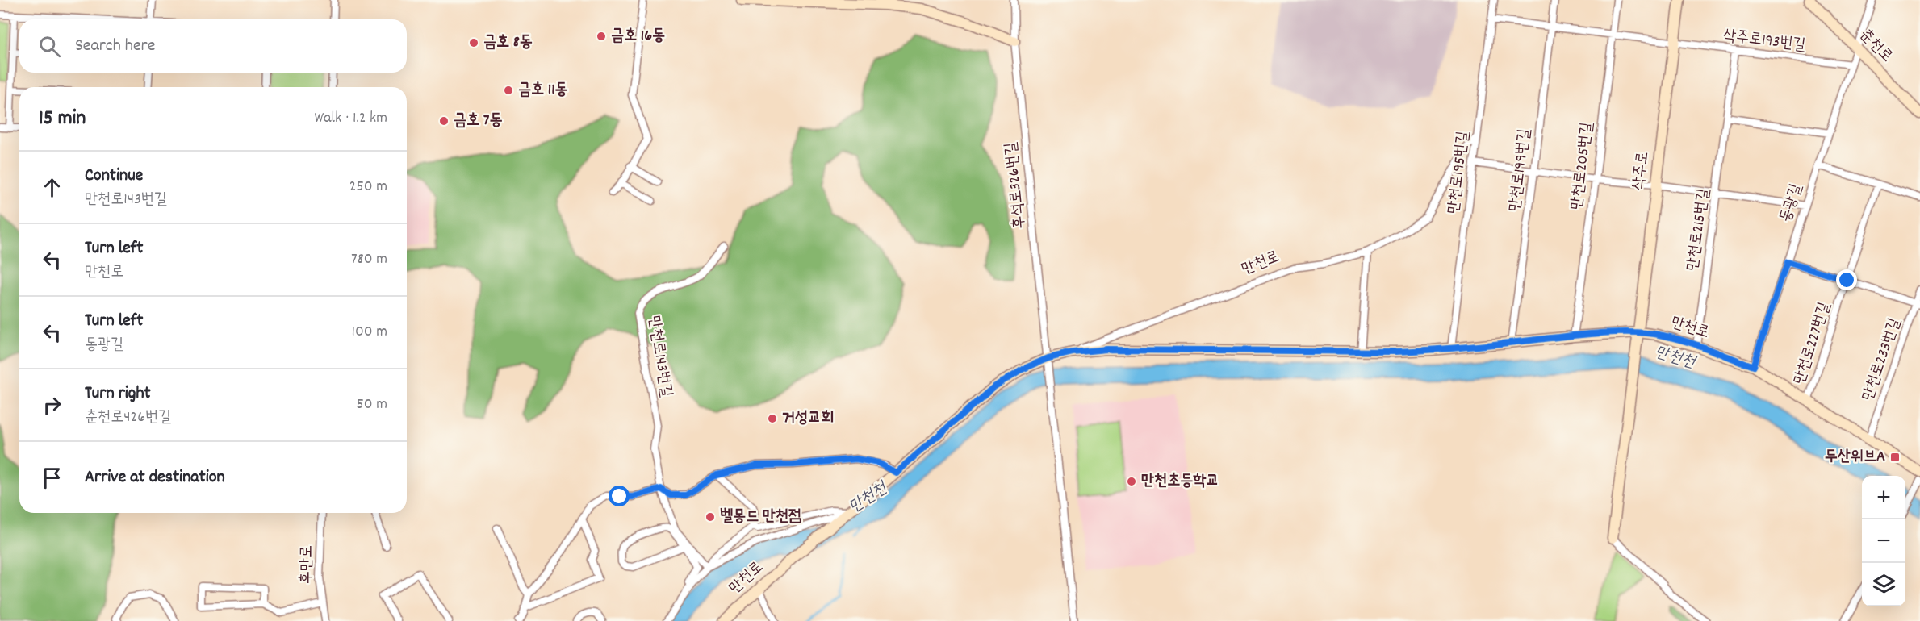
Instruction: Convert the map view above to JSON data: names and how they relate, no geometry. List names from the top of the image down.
{
  "streets": {
    "street": [
      "삭주로193번길",
      "춘천로",
      "만천로205번길",
      "만천로199번길",
      "삭주로",
      "만천로195번길",
      "후석로326번길",
      "동광길",
      "만천로215번길",
      "만천로",
      "만천로227번길",
      "만천로143번길",
      "만천로233번길",
      "후만로"
    ]
  },
  "crossings": [
    ["삭주로193번길", "만천로205번길"],
    ["삭주로193번길", "만천로199번길"],
    ["삭주로193번길", "삭주로"],
    ["삭주로193번길", "만천로195번길"],
    ["삭주로193번길", "동광길"],
    ["삭주로193번길", "만천로215번길"],
    ["춘천로", "동광길"],
    ["만천로205번길", "만천로"],
    ["만천로199번길", "만천로"],
    ["삭주로", "만천로"],
    ["만천로195번길", "만천로"],
    ["후석로326번길", "만천로"],
    ["동광길", "만천로"],
    ["만천로215번길", "만천로"],
    ["만천로", "만천로227번길"],
    ["만천로", "만천로233번길"]
  ],
  "water": ["만천천"],
  "places": {
    "other": [
      "금호 16동",
      "금호 8동",
      "금호 11동",
      "금호 7동",
      "거성교회",
      "만천초등학교",
      "벨몽드 만천점"
    ],
    "transit": ["두산위브A"]
  },
  "page": {
    "search": "Search here",
    "heading": ["15 min", "Walk · 1.2 km"],
    "list": [
      ["Continue", "만천로143번길", "250 m"],
      ["Turn left", "만천로", "780 m"],
      ["Turn left", "동광길", "100 m"],
      ["Turn right", "춘천로426번길", "50 m"],
      "Arrive at destination"
    ],
    "map_buttons": ["+", "−"]
  }
}
